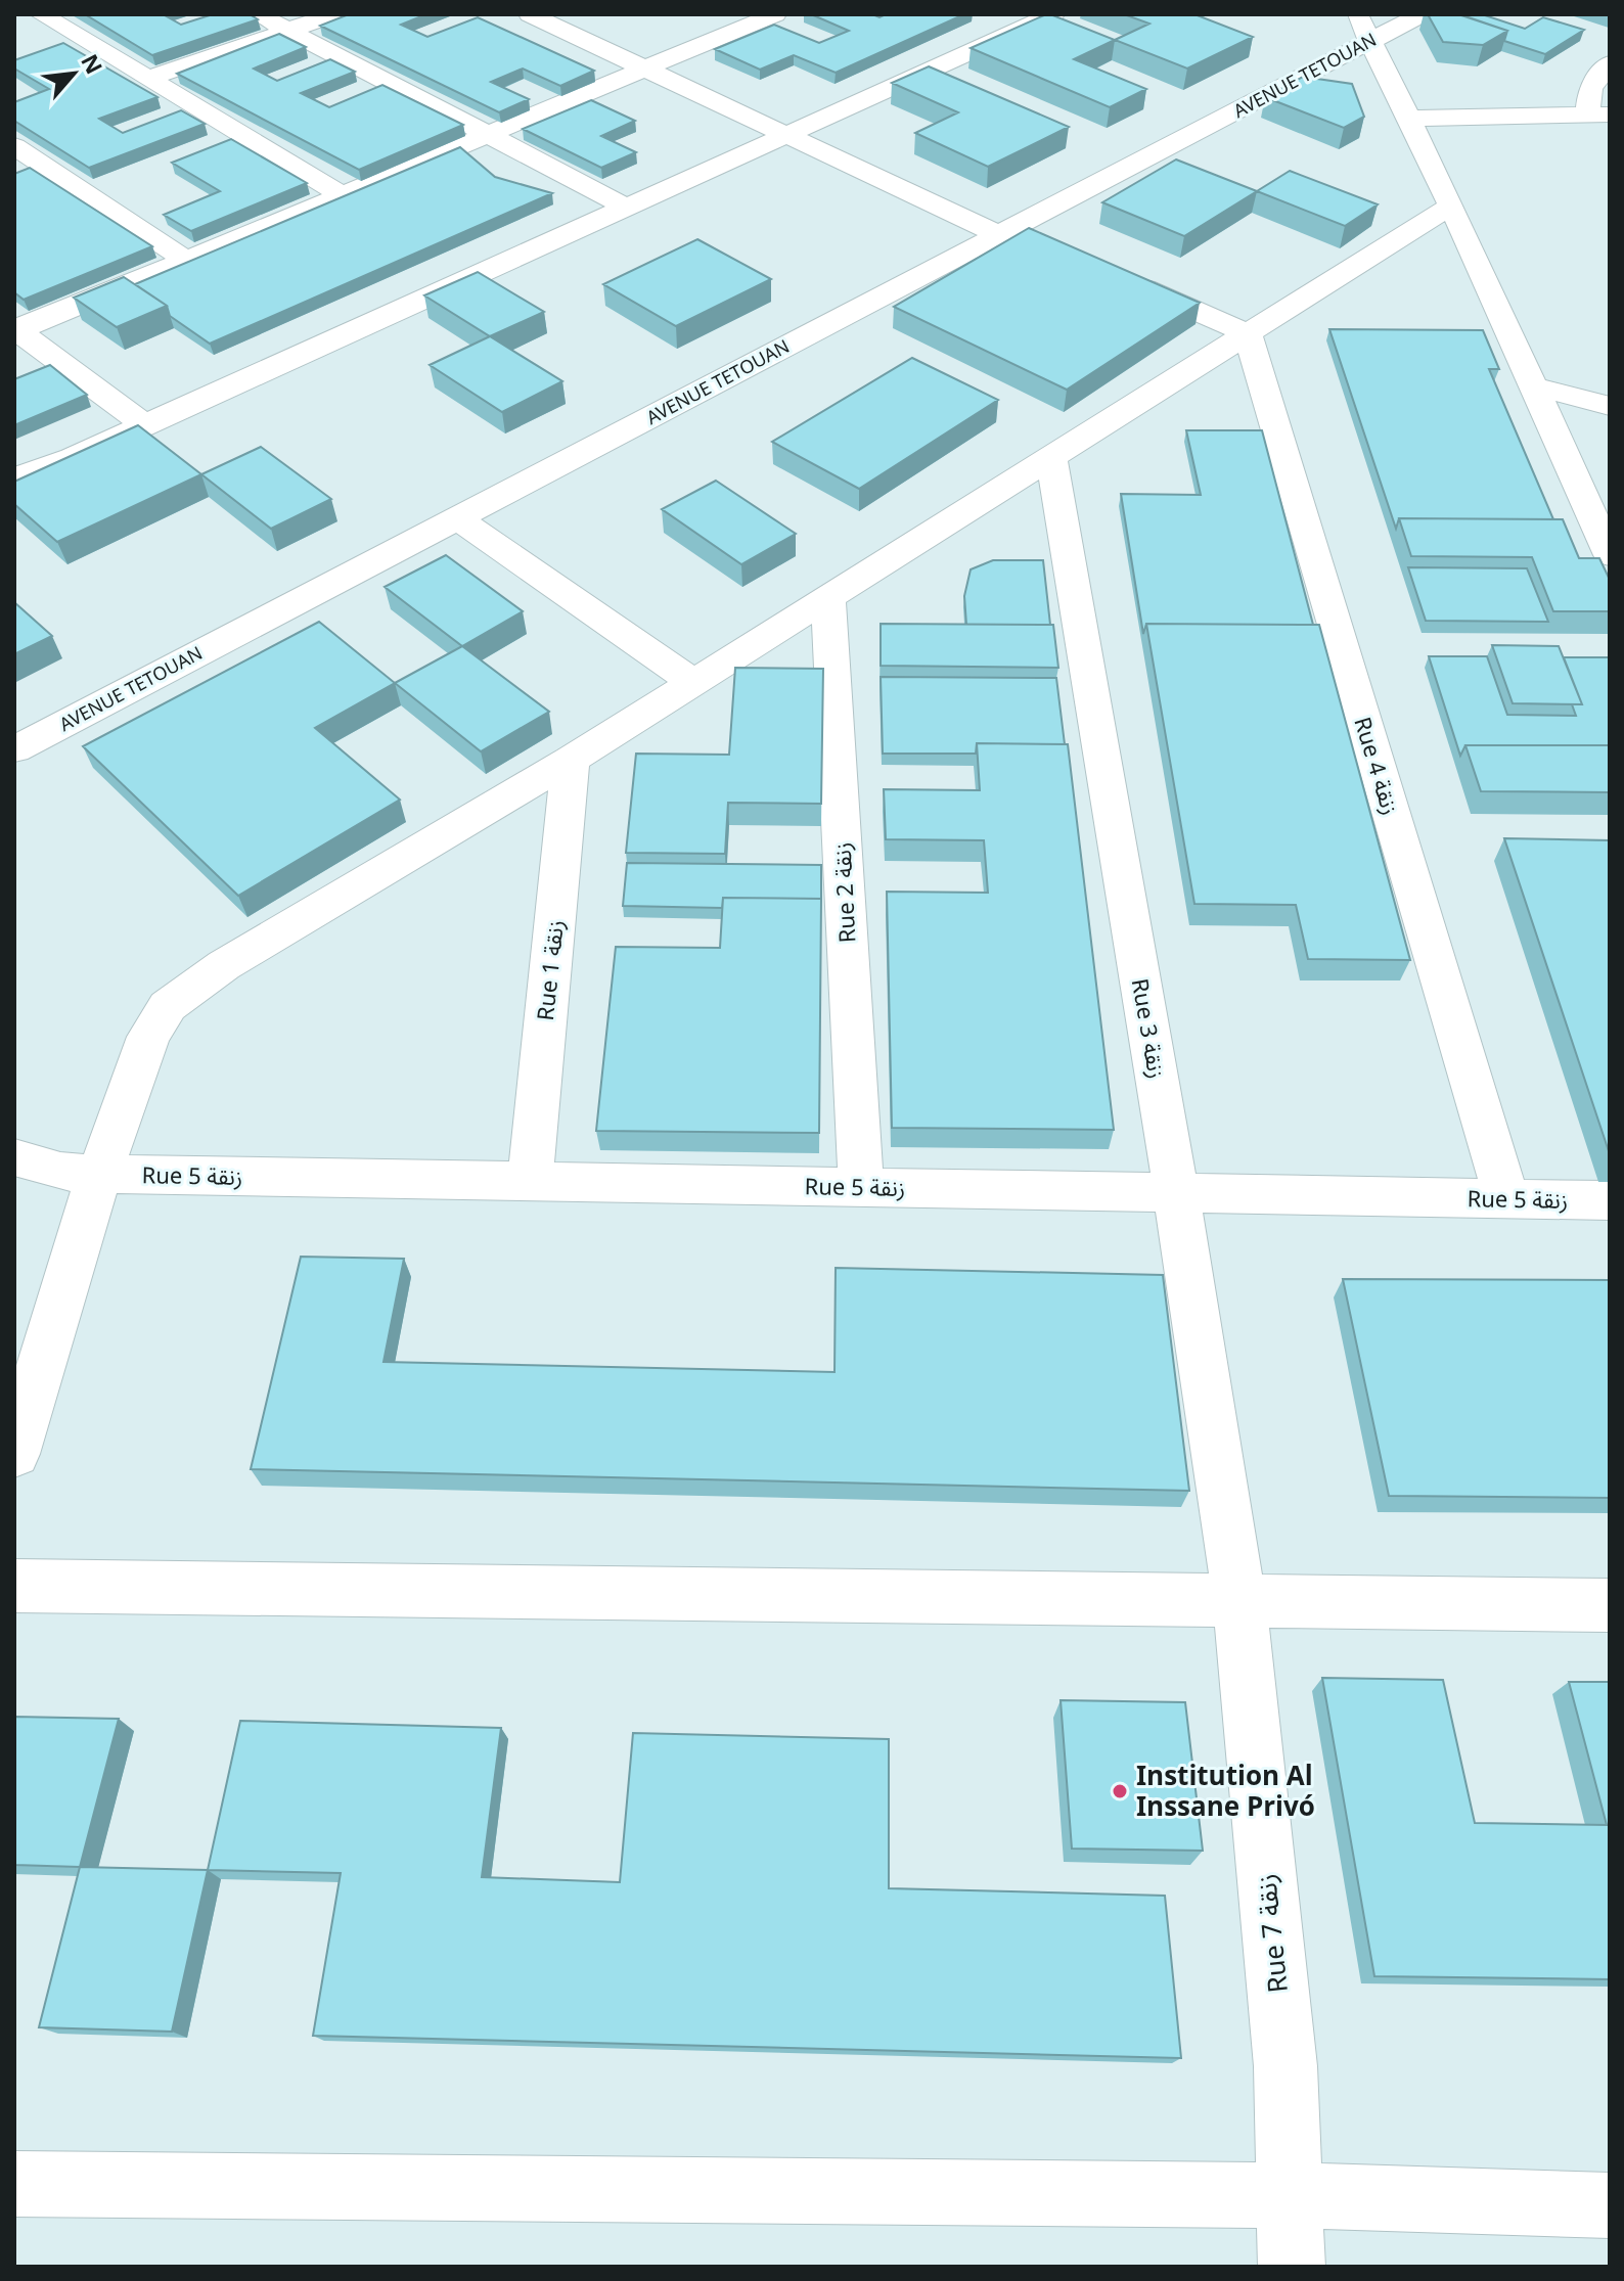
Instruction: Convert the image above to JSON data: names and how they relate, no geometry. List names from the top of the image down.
{
  "streets": {
    "street": [
      "AVENUE TETOUAN",
      "Rue 4 زنقة",
      "Rue 2 زنقة",
      "Rue 1 زنقة",
      "Rue 3 زنقة",
      "Rue 5 زنقة",
      "Rue 7 زنقة"
    ]
  },
  "crossings": [
    ["Rue 4 زنقة", "Rue 5 زنقة"],
    ["Rue 2 زنقة", "Rue 5 زنقة"],
    ["Rue 1 زنقة", "Rue 5 زنقة"],
    ["Rue 3 زنقة", "Rue 5 زنقة"],
    ["Rue 3 زنقة", "Rue 7 زنقة"]
  ],
  "places": ["Institution Al Inssane Privó"],
  "north": "top right"
}
